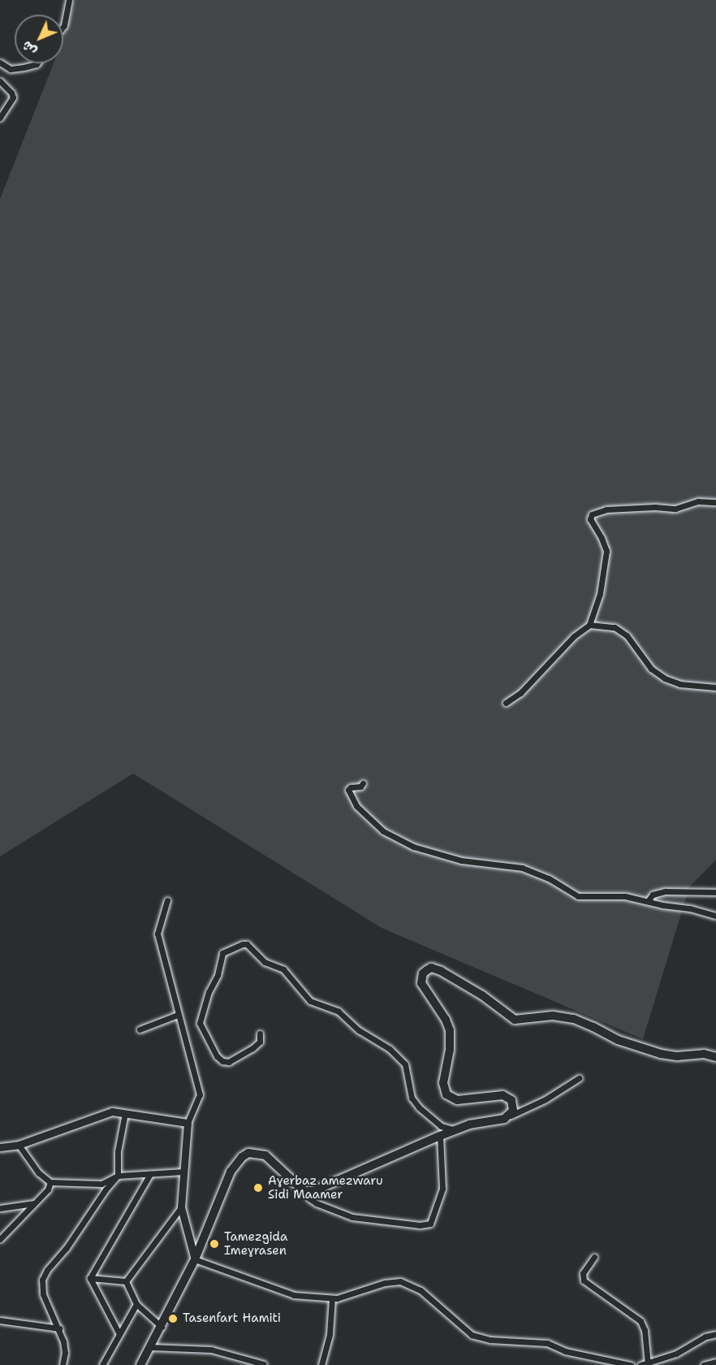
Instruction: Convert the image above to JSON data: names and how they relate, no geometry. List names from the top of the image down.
{
  "places": ["Aɣerbaz amezwaru Sidi Maamer", "Tamezgida Imeɣrasen", "Tasenfart Hamiti"],
  "north": "bottom left"
}
